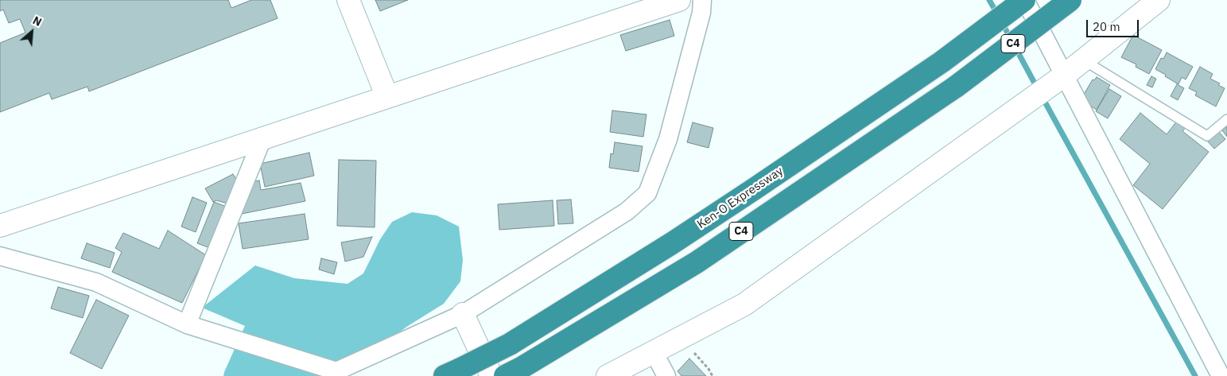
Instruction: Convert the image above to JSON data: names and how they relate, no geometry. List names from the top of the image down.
{
  "streets": {
    "highway": ["C4", "Ken-O Expressway"]
  },
  "scale_bar": "20 m",
  "north": "top right"
}
